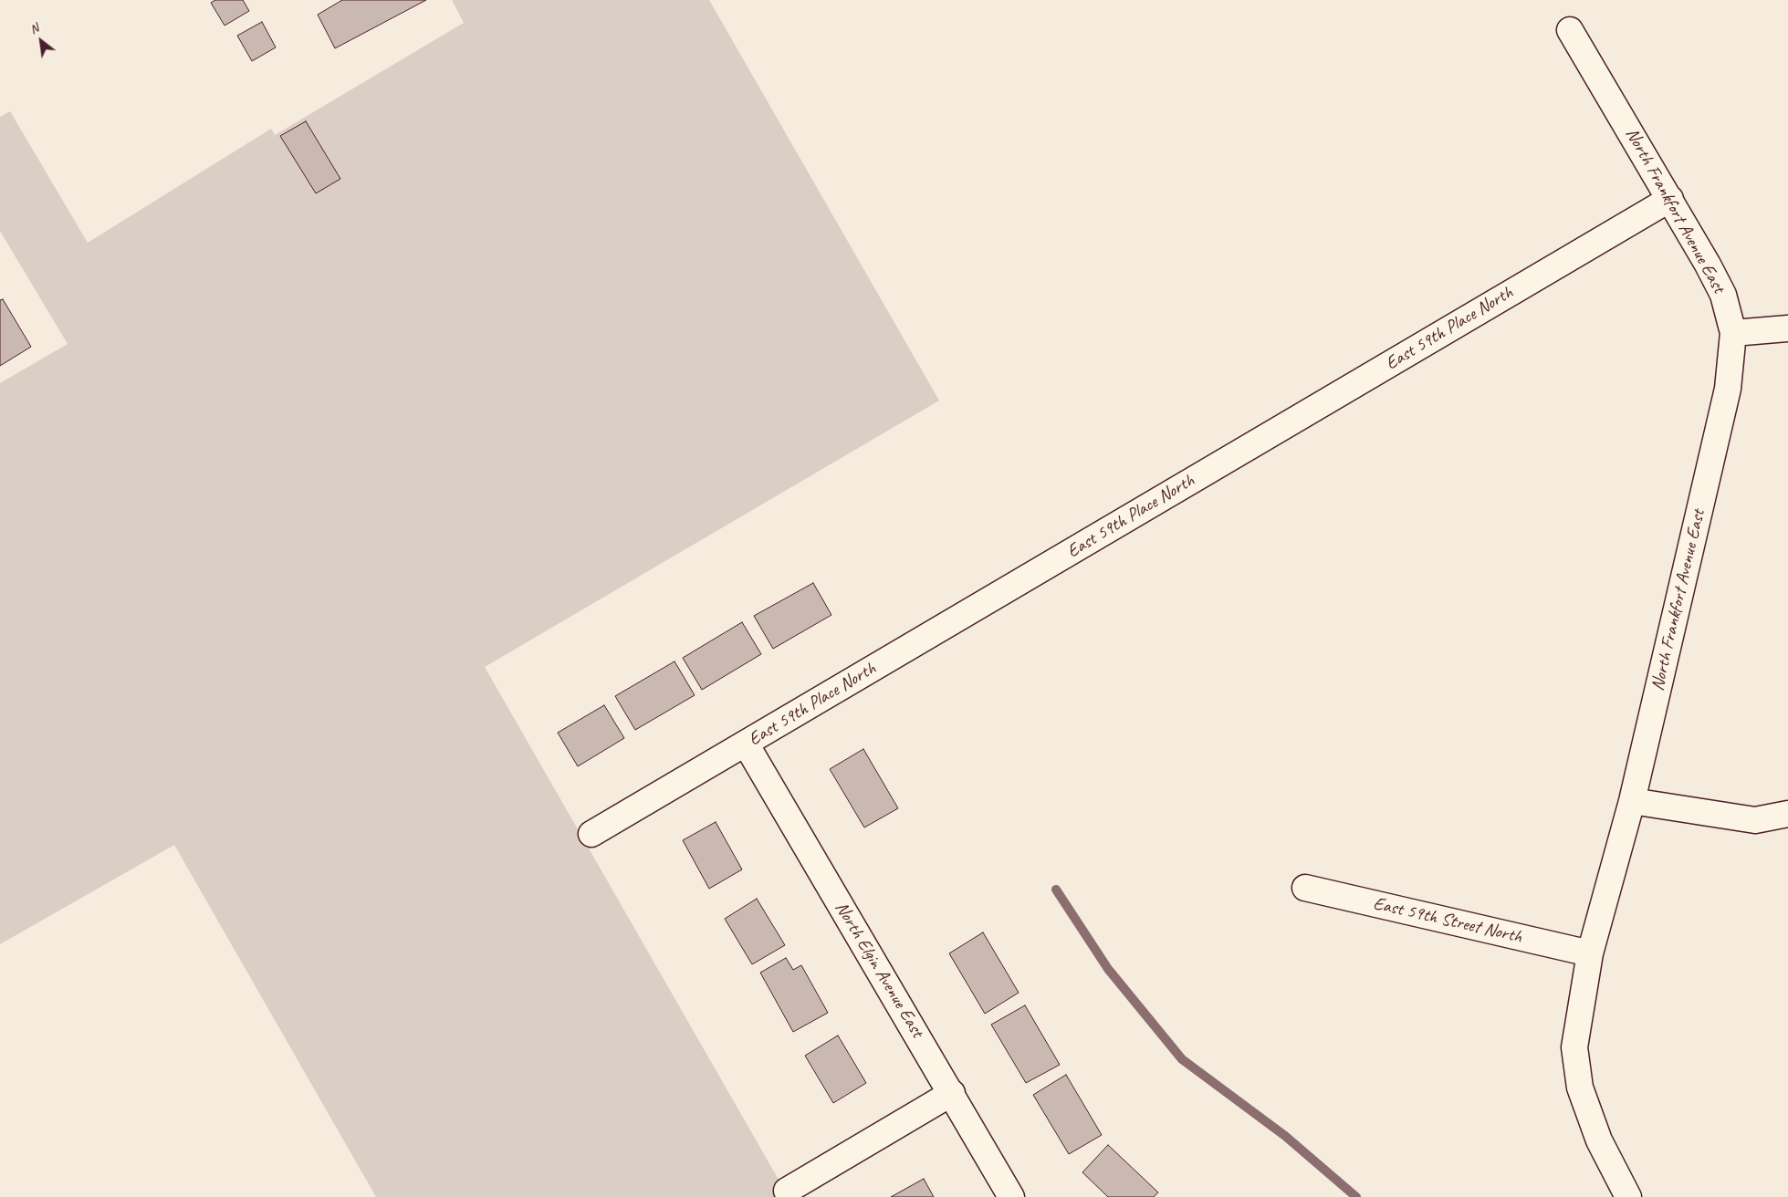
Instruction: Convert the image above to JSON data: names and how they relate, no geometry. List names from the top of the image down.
{
  "streets": {
    "street": [
      "North Frankfort Avenue East",
      "East 59th Place North",
      "East 59th Street North",
      "North Elgin Avenue East"
    ]
  },
  "crossings": [
    ["North Frankfort Avenue East", "East 59th Place North"],
    ["North Frankfort Avenue East", "East 59th Street North"],
    ["East 59th Place North", "North Elgin Avenue East"]
  ],
  "north": "top left"
}
